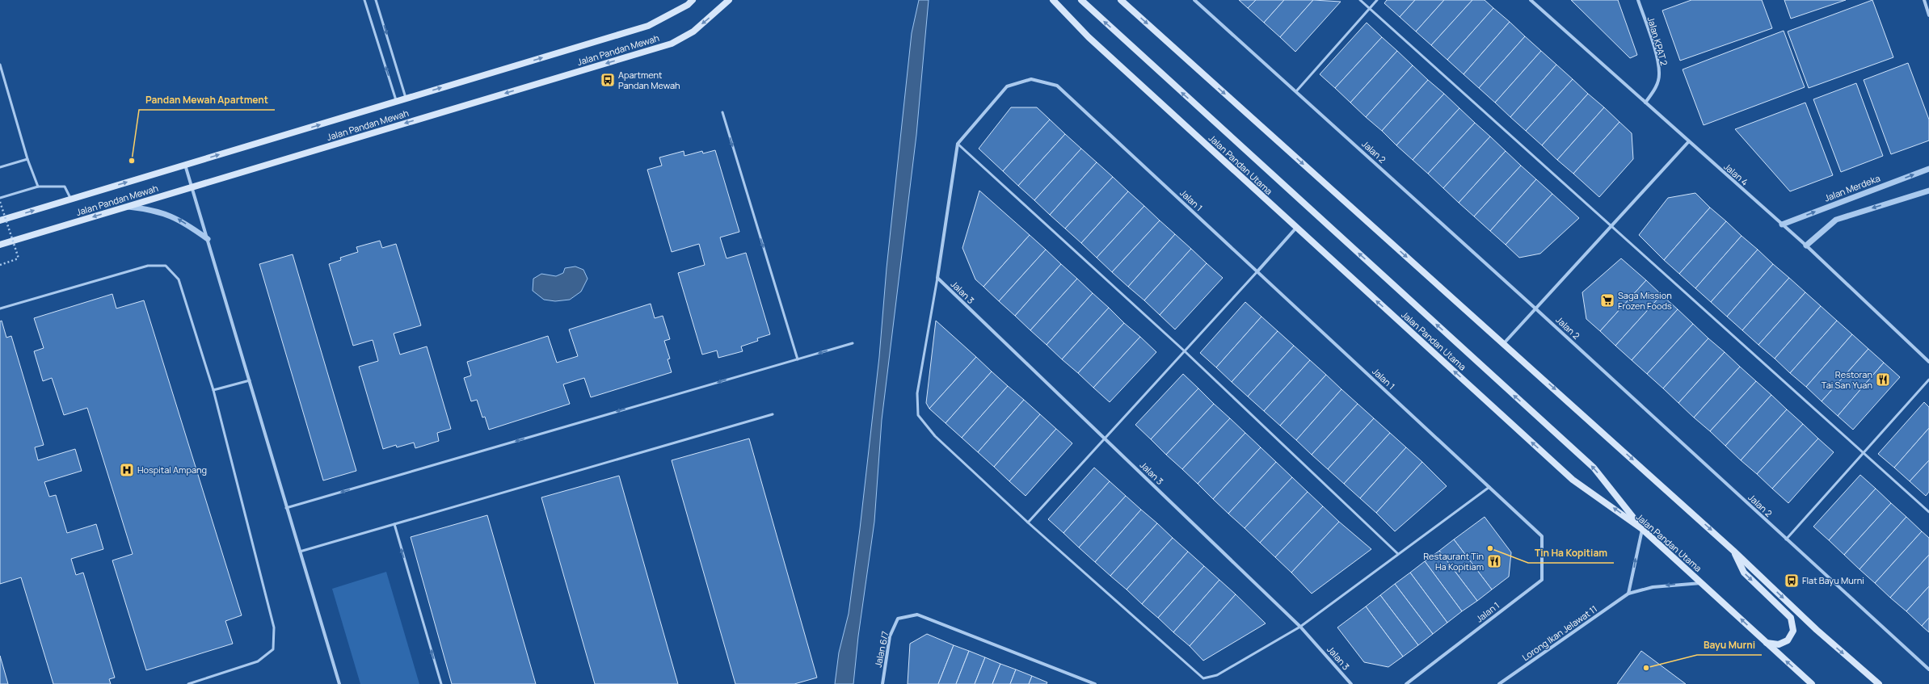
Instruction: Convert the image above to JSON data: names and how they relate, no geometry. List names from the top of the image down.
{
  "streets": {
    "main road": ["Jalan Pandan Mewah", "Jalan Pandan Utama"],
    "street": [
      "Jalan KPAT 2",
      "Jalan 2",
      "Jalan 4",
      "Jalan Merdeka",
      "Jalan 1",
      "Jalan 3",
      "Lorong Ikan Jelawat 11",
      "Jalan 6/7"
    ]
  },
  "crossings": [
    ["Jalan KPAT 2", "Jalan 4"],
    ["Jalan Pandan Utama", "Lorong Ikan Jelawat 11"],
    ["Jalan 4", "Jalan Merdeka"]
  ],
  "places": {
    "bus stop": ["Apartment Pandan Mewah", "Flat Bayu Murni"],
    "other": ["Pandan Mewah Apartment", "Tin Ha Kopitiam", "Bayu Murni"],
    "supermarket": ["Saga Mission Frozen Foods"],
    "restaurant": ["Restoran Tai San Yuan", "Restaurant Tin Ha Kopitiam"],
    "hospital": ["Hospital Ampang"]
  }
}
